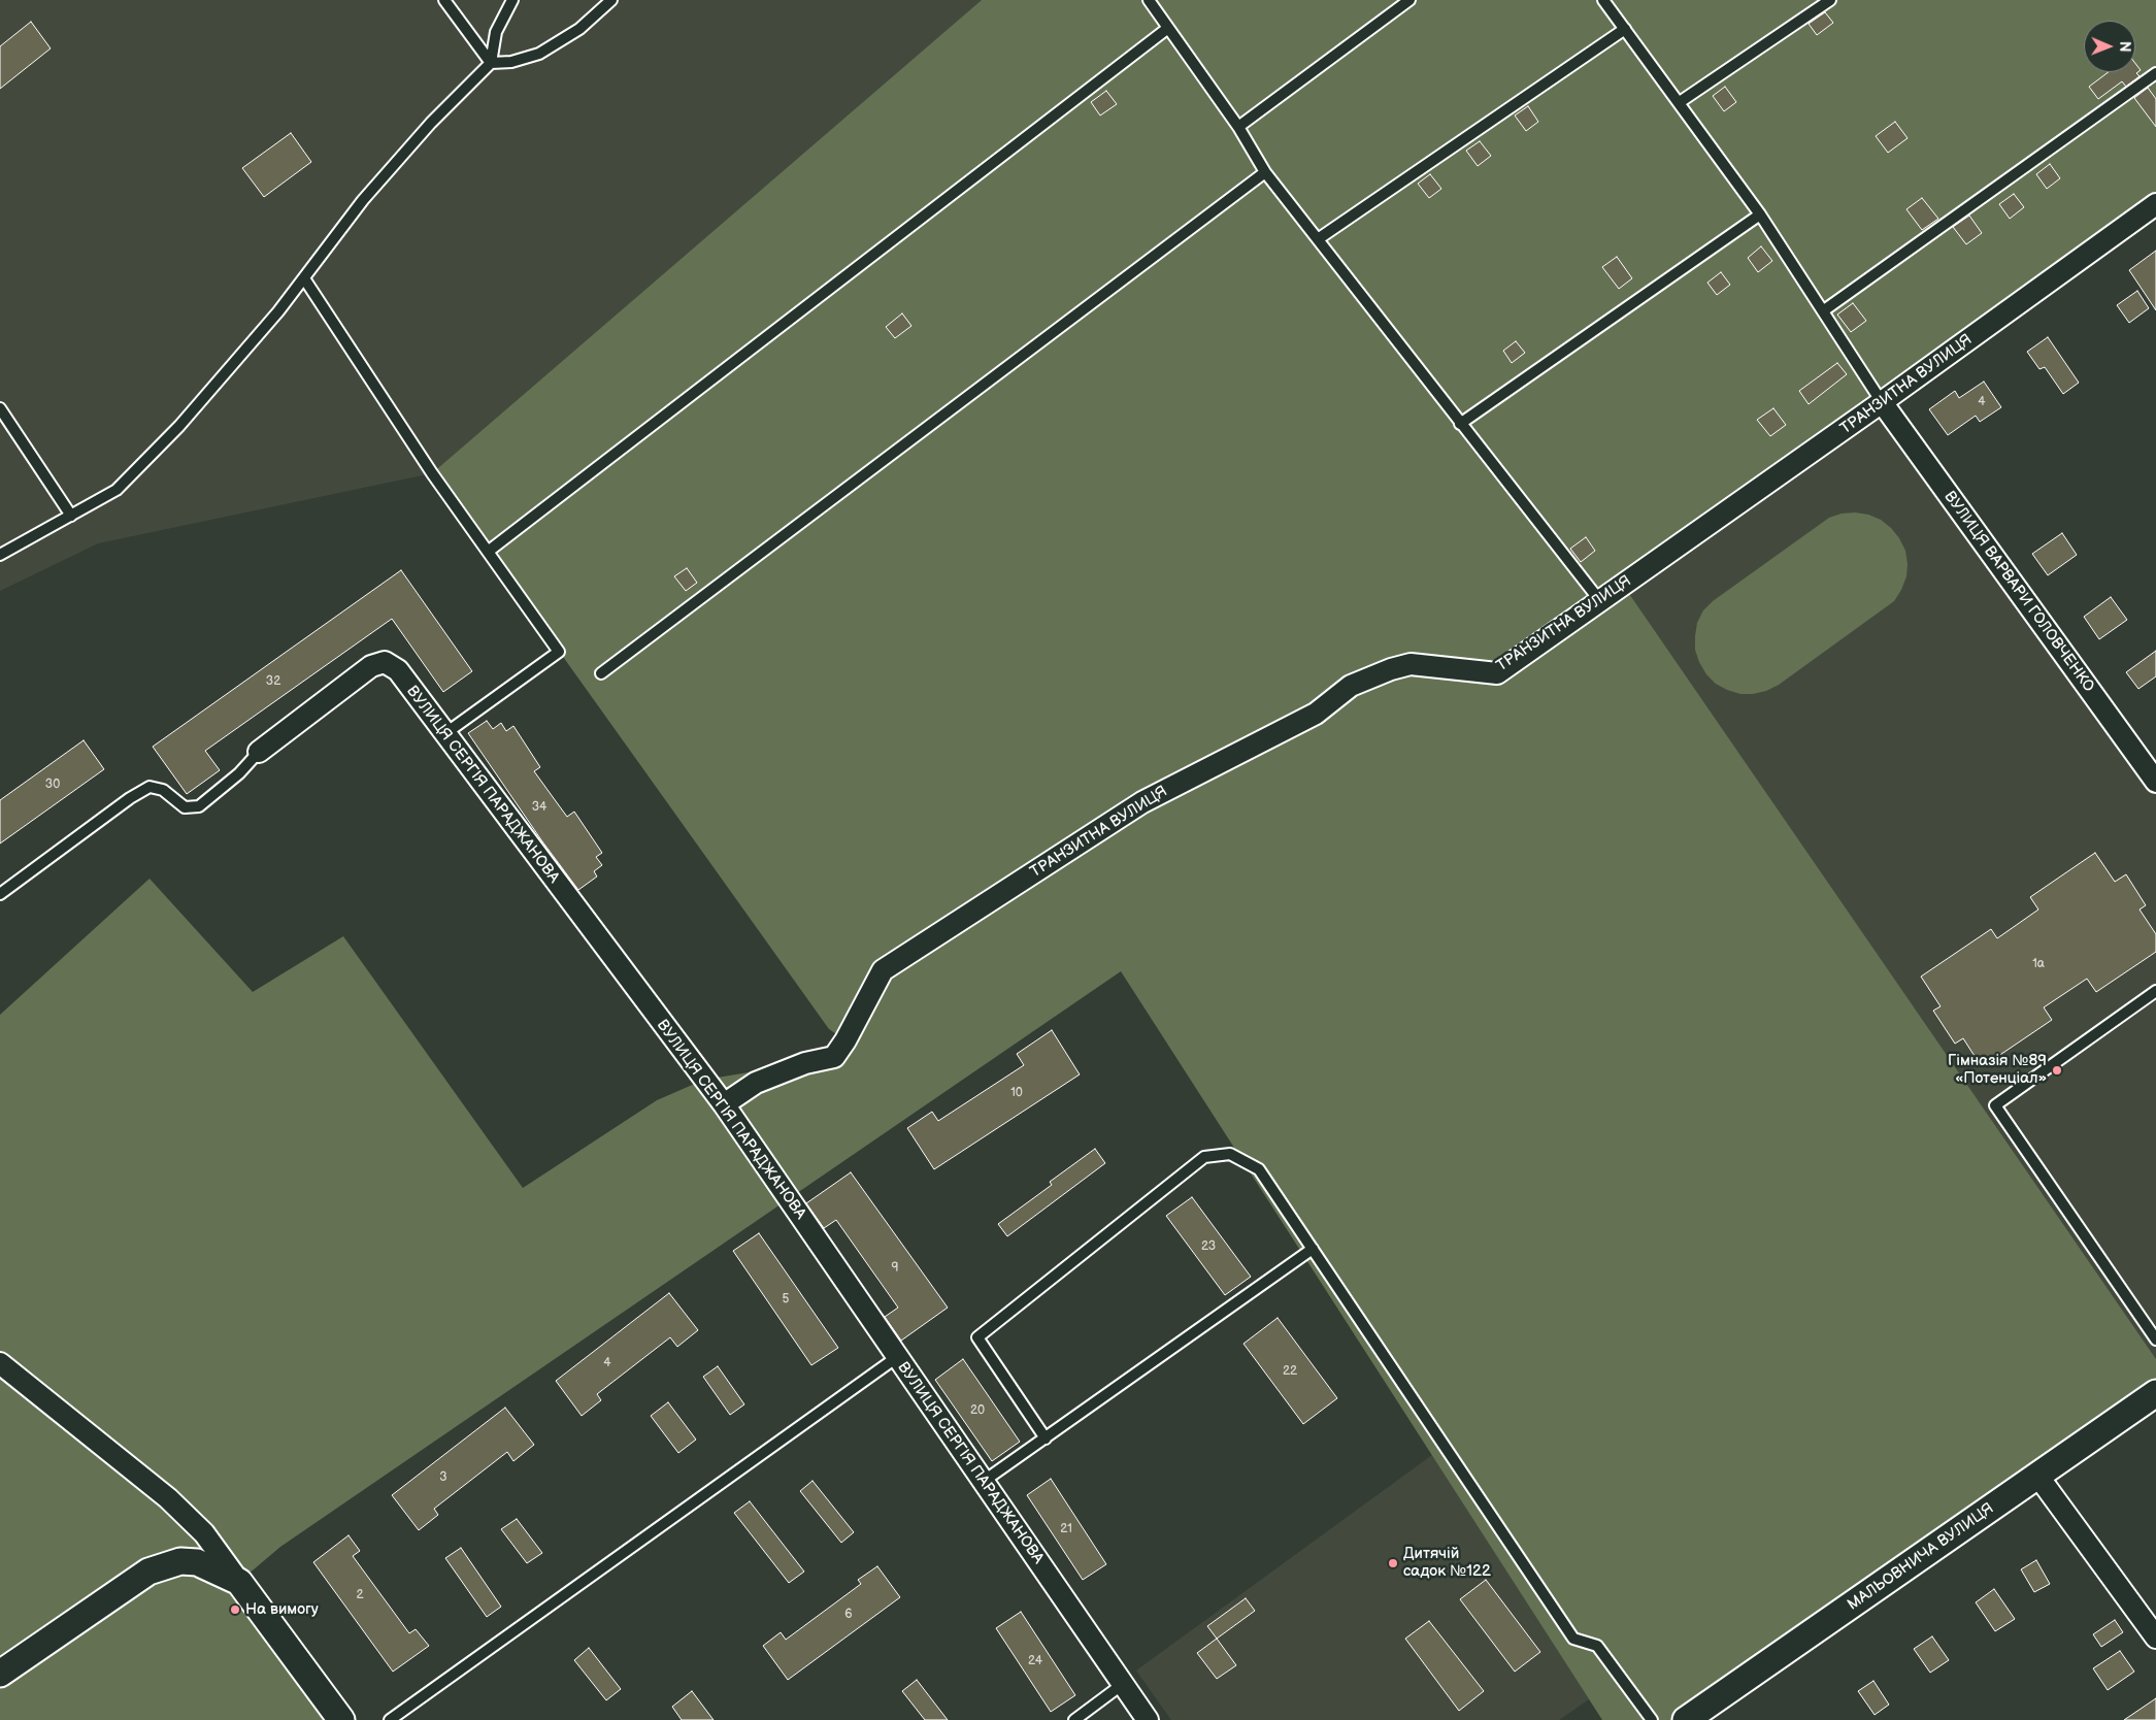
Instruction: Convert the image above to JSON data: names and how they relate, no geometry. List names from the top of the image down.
{
  "streets": {
    "street": [
      "ТРАНЗИТНА ВУЛИЦЯ",
      "ВУЛИЦЯ ВАРВАРИ ГОЛОВЧЕНКО",
      "ВУЛИЦЯ СЕРГІЯ ПАРАДЖАНОВА",
      "МАЛЬОВНИЧА ВУЛИЦЯ"
    ]
  },
  "crossings": [
    ["ТРАНЗИТНА ВУЛИЦЯ", "ВУЛИЦЯ ВАРВАРИ ГОЛОВЧЕНКО"],
    ["ТРАНЗИТНА ВУЛИЦЯ", "ВУЛИЦЯ СЕРГІЯ ПАРАДЖАНОВА"]
  ],
  "places": ["Гімназія №89 «Потенціал»", "Дитячій садок №122", "На вимогу"],
  "house_numbers": [
    "4",
    "32",
    "30",
    "34",
    "1а",
    "10",
    "23",
    "9",
    "5",
    "4",
    "22",
    "20",
    "3",
    "21",
    "2",
    "6",
    "24"
  ],
  "north": "right"
}
